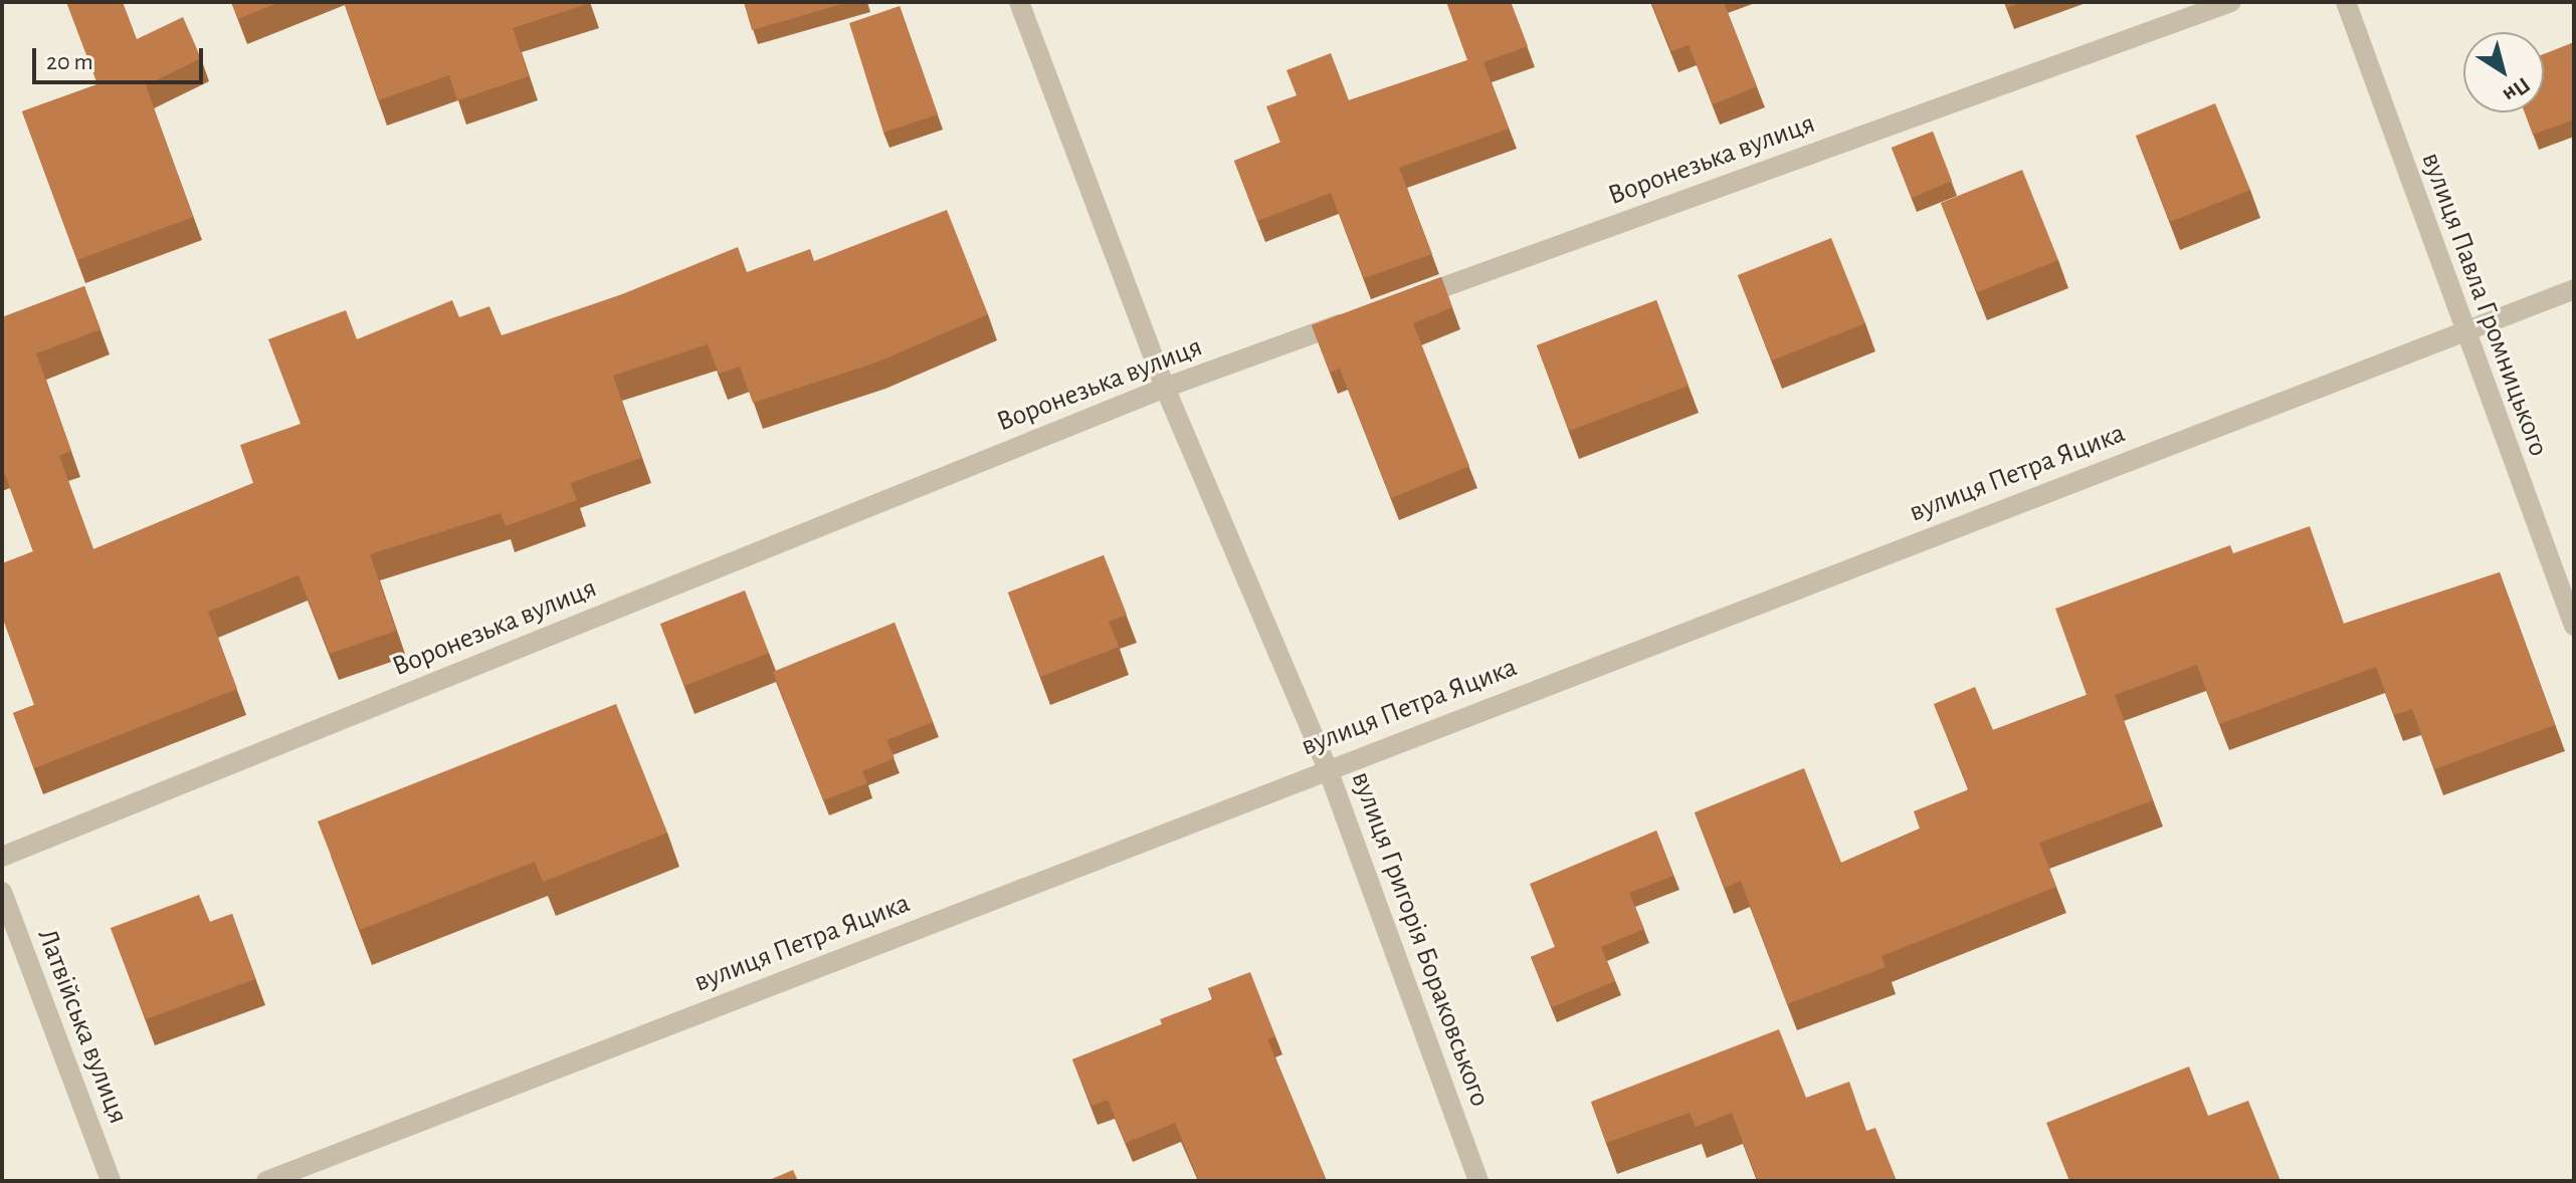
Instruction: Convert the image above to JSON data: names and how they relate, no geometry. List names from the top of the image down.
{
  "streets": {
    "street": [
      "Воронезька вулиця",
      "вулиця Павла Громницького",
      "вулиця Петра Яцика",
      "вулиця Григорія Бораковського",
      "Латвійська вулиця"
    ]
  },
  "crossings": [
    ["Воронезька вулиця", "вулиця Григорія Бораковського"],
    ["вулиця Павла Громницького", "вулиця Петра Яцика"],
    ["вулиця Петра Яцика", "вулиця Григорія Бораковського"]
  ],
  "scale_bar": "20 m",
  "north": "bottom right"
}
